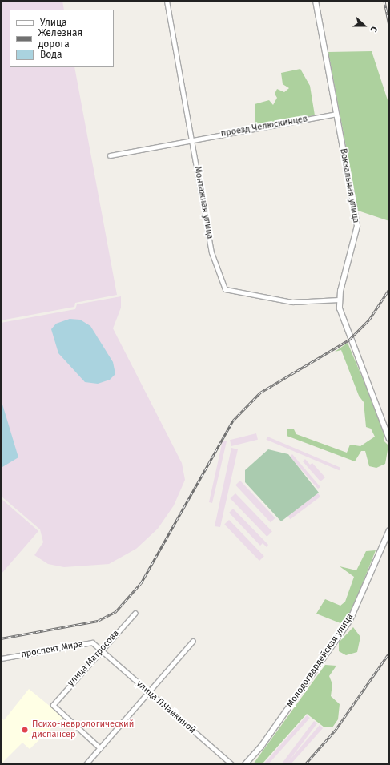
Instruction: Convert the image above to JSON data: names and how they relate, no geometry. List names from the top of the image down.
{
  "streets": {
    "street": [
      "проезд Челюскинцев",
      "Вокзальная улица",
      "Монтажная улица",
      "проспект Мира",
      "улица Матросова",
      "Молодогвардейская улица",
      "улица Л.Чайкиной"
    ]
  },
  "crossings": [
    ["проезд Челюскинцев", "Вокзальная улица"],
    ["проезд Челюскинцев", "Монтажная улица"],
    ["Вокзальная улица", "Монтажная улица"],
    ["проспект Мира", "улица Матросова"],
    ["проспект Мира", "улица Л.Чайкиной"],
    ["улица Матросова", "улица Л.Чайкиной"]
  ],
  "places": ["Психо-неврологический диспансер"],
  "legend": ["Улица", "Железная дорога", "Вода"],
  "north": "right"
}
